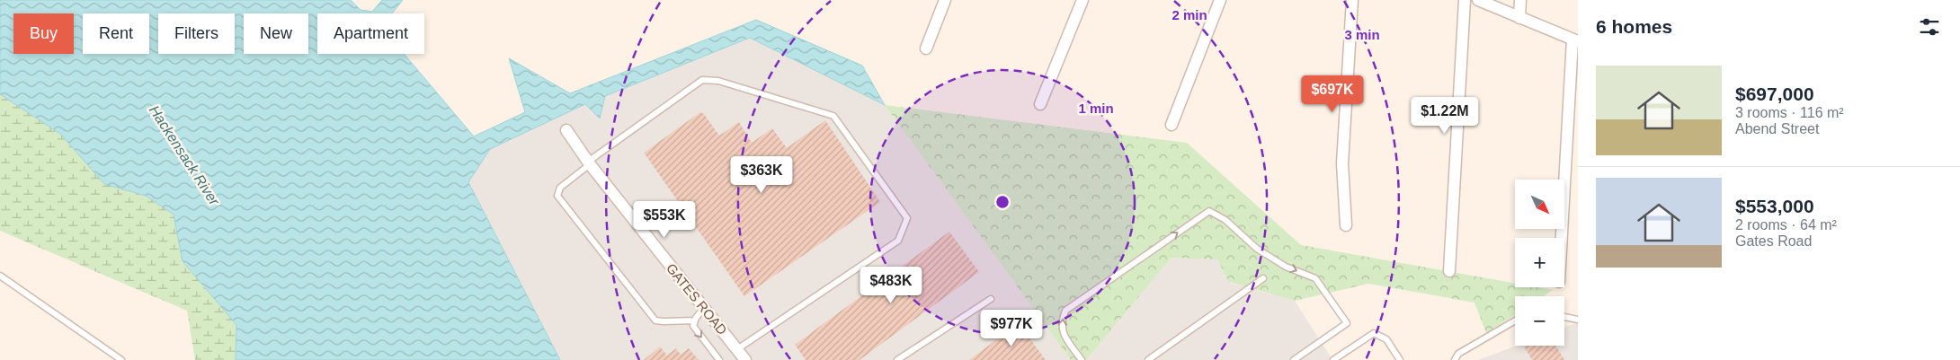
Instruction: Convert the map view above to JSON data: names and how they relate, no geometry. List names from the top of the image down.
{
  "streets": {
    "street": ["GATES ROAD"]
  },
  "water": ["Hackensack River"],
  "north": "bottom right",
  "page": {
    "heading": "6 homes",
    "chip": [
      "Buy",
      "Rent",
      "Filters",
      "New",
      "Apartment"
    ],
    "list": [
      {
        "name": "$697,000",
        "note": "3 rooms · 116 m² · Abend Street"
      },
      {
        "name": "$553,000",
        "note": "2 rooms · 64 m² · Gates Road"
      }
    ],
    "price": [
      "$697K",
      "$1.22M",
      "$363K",
      "$553K",
      "$483K",
      "$977K"
    ],
    "map_buttons": ["+", "−"]
  },
  "rings": ["2 min", "3 min", "1 min"]
}
